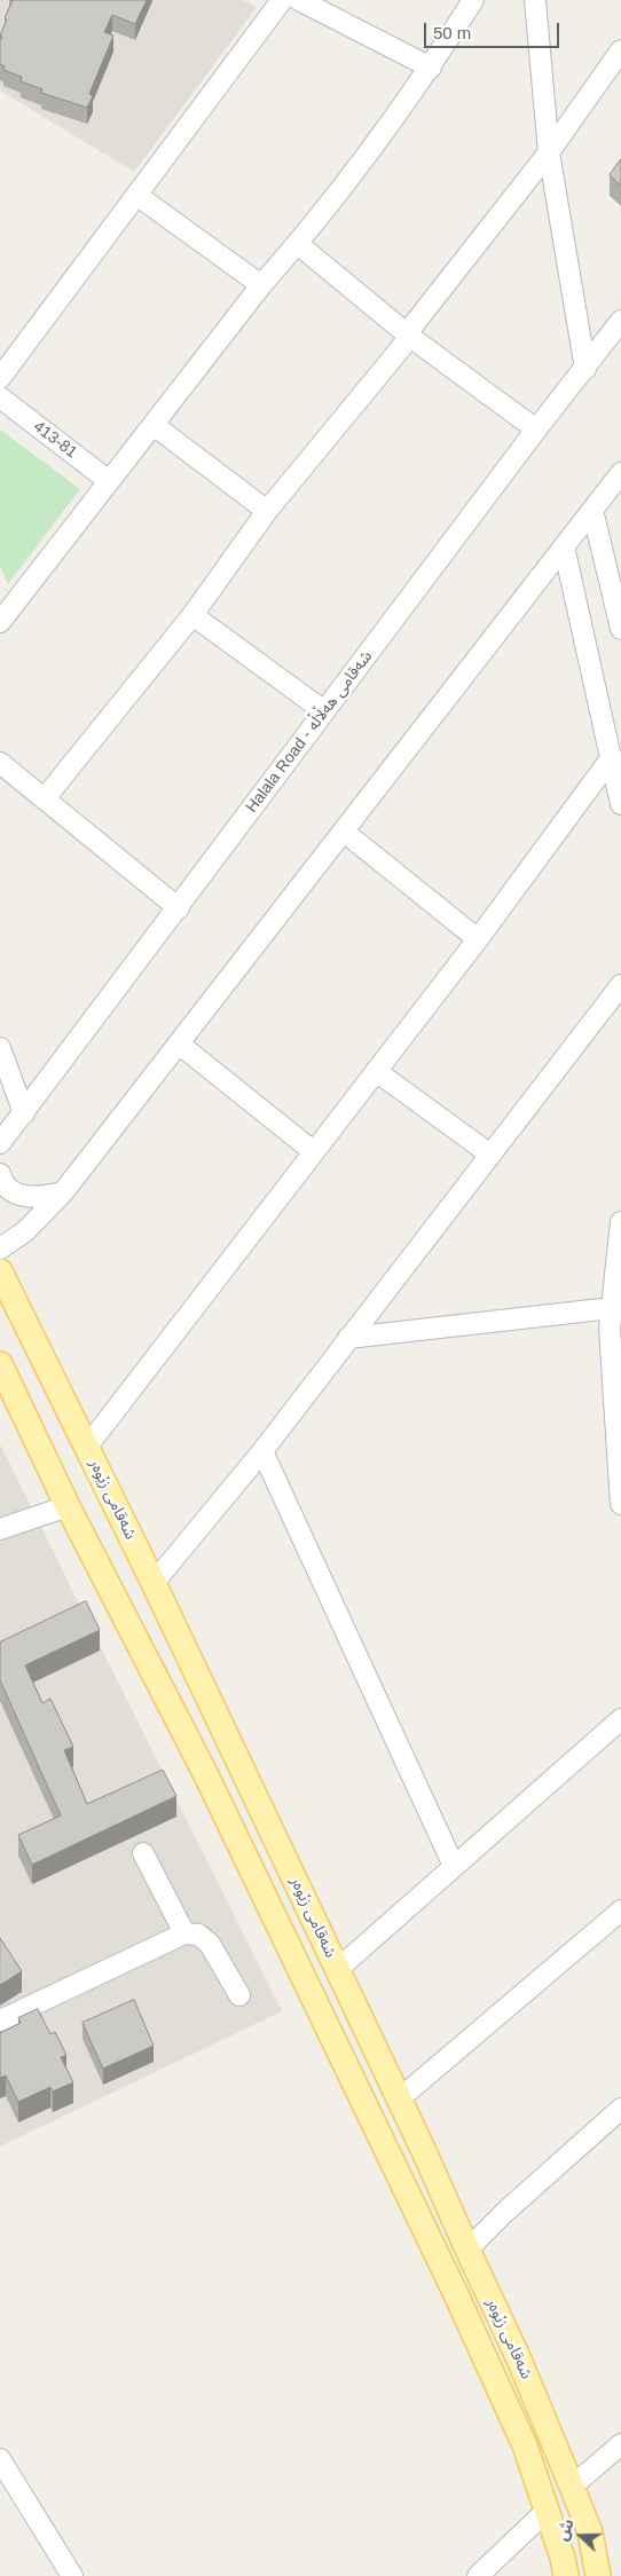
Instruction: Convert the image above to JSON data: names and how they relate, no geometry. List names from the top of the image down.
{
  "streets": {
    "main road": ["شەقامی زێوەر"],
    "street": ["413-81", "Halala Road - شەقامی هەڵاڵە"]
  },
  "scale_bar": "50 m",
  "north": "left"
}
